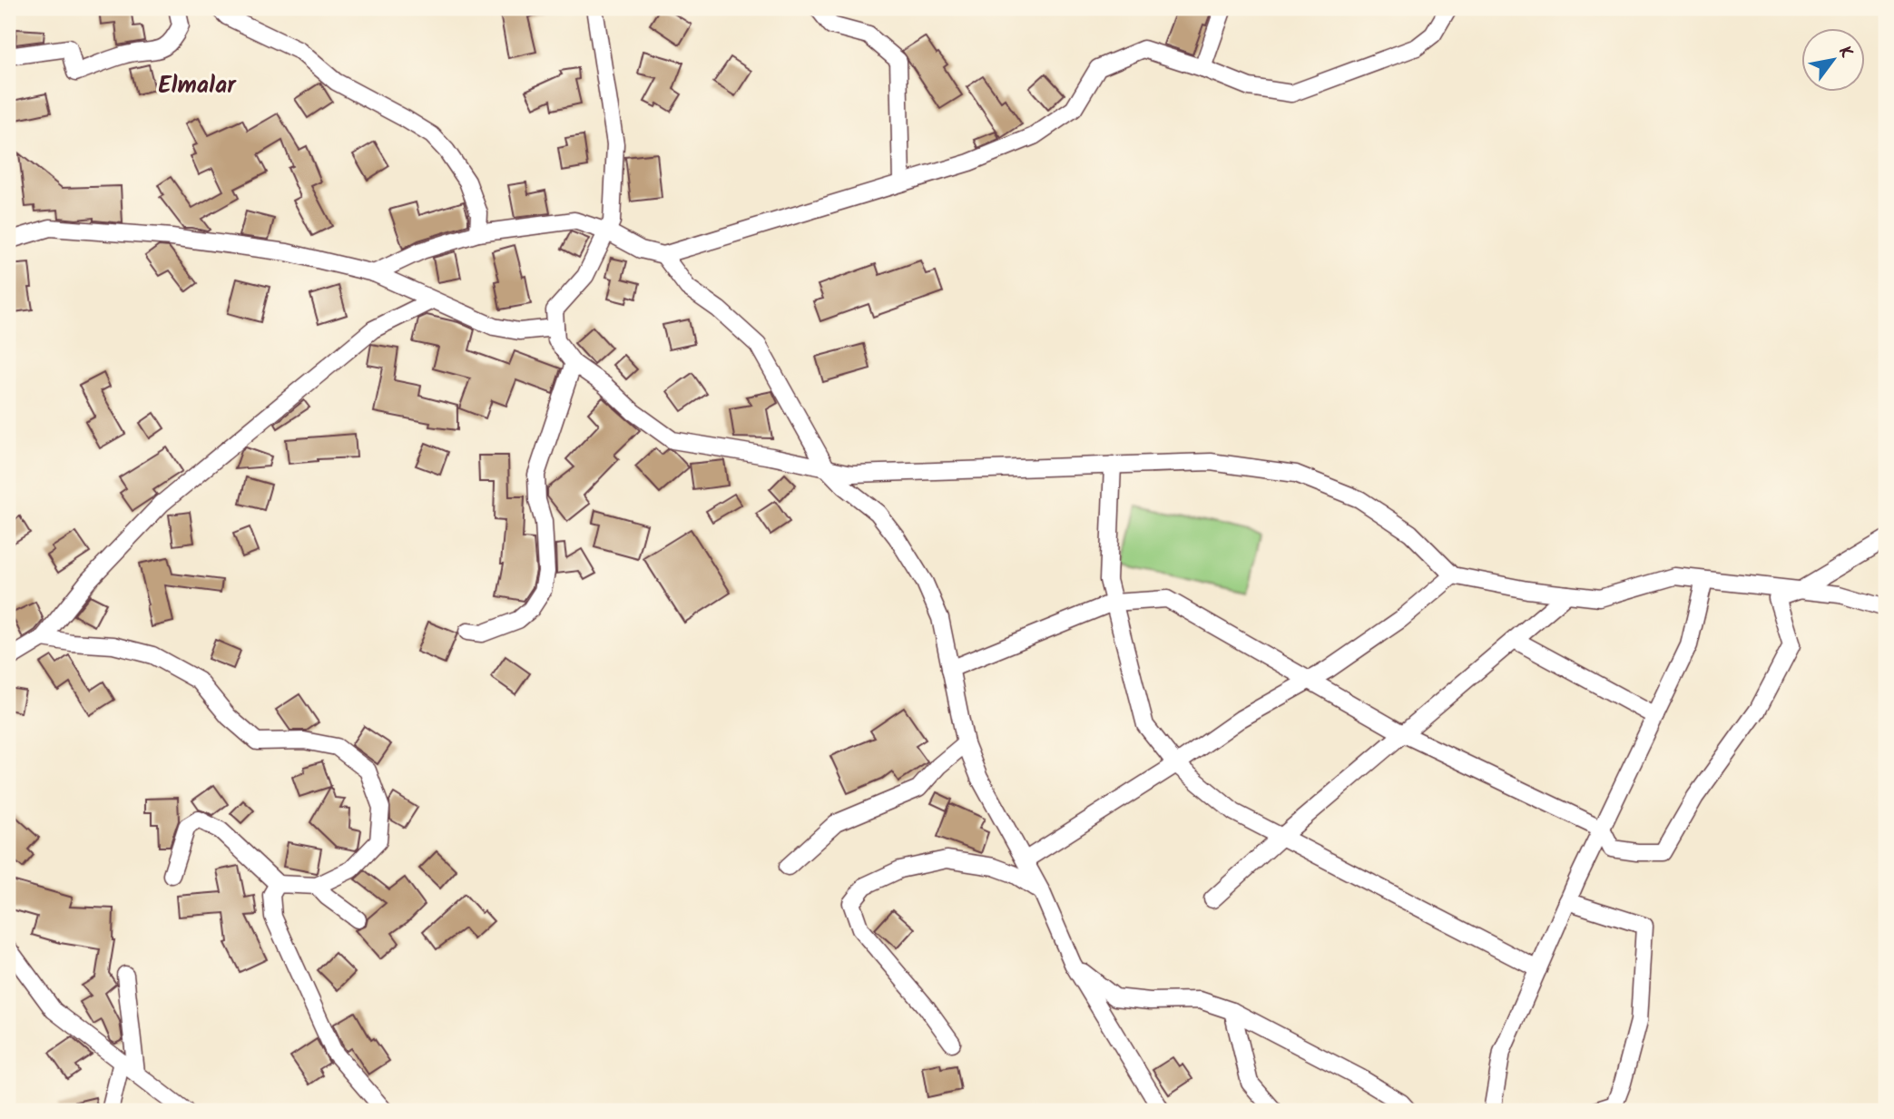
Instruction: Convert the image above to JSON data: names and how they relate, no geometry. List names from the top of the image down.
{
  "districts": ["Elmalar"],
  "north": "top right"
}
